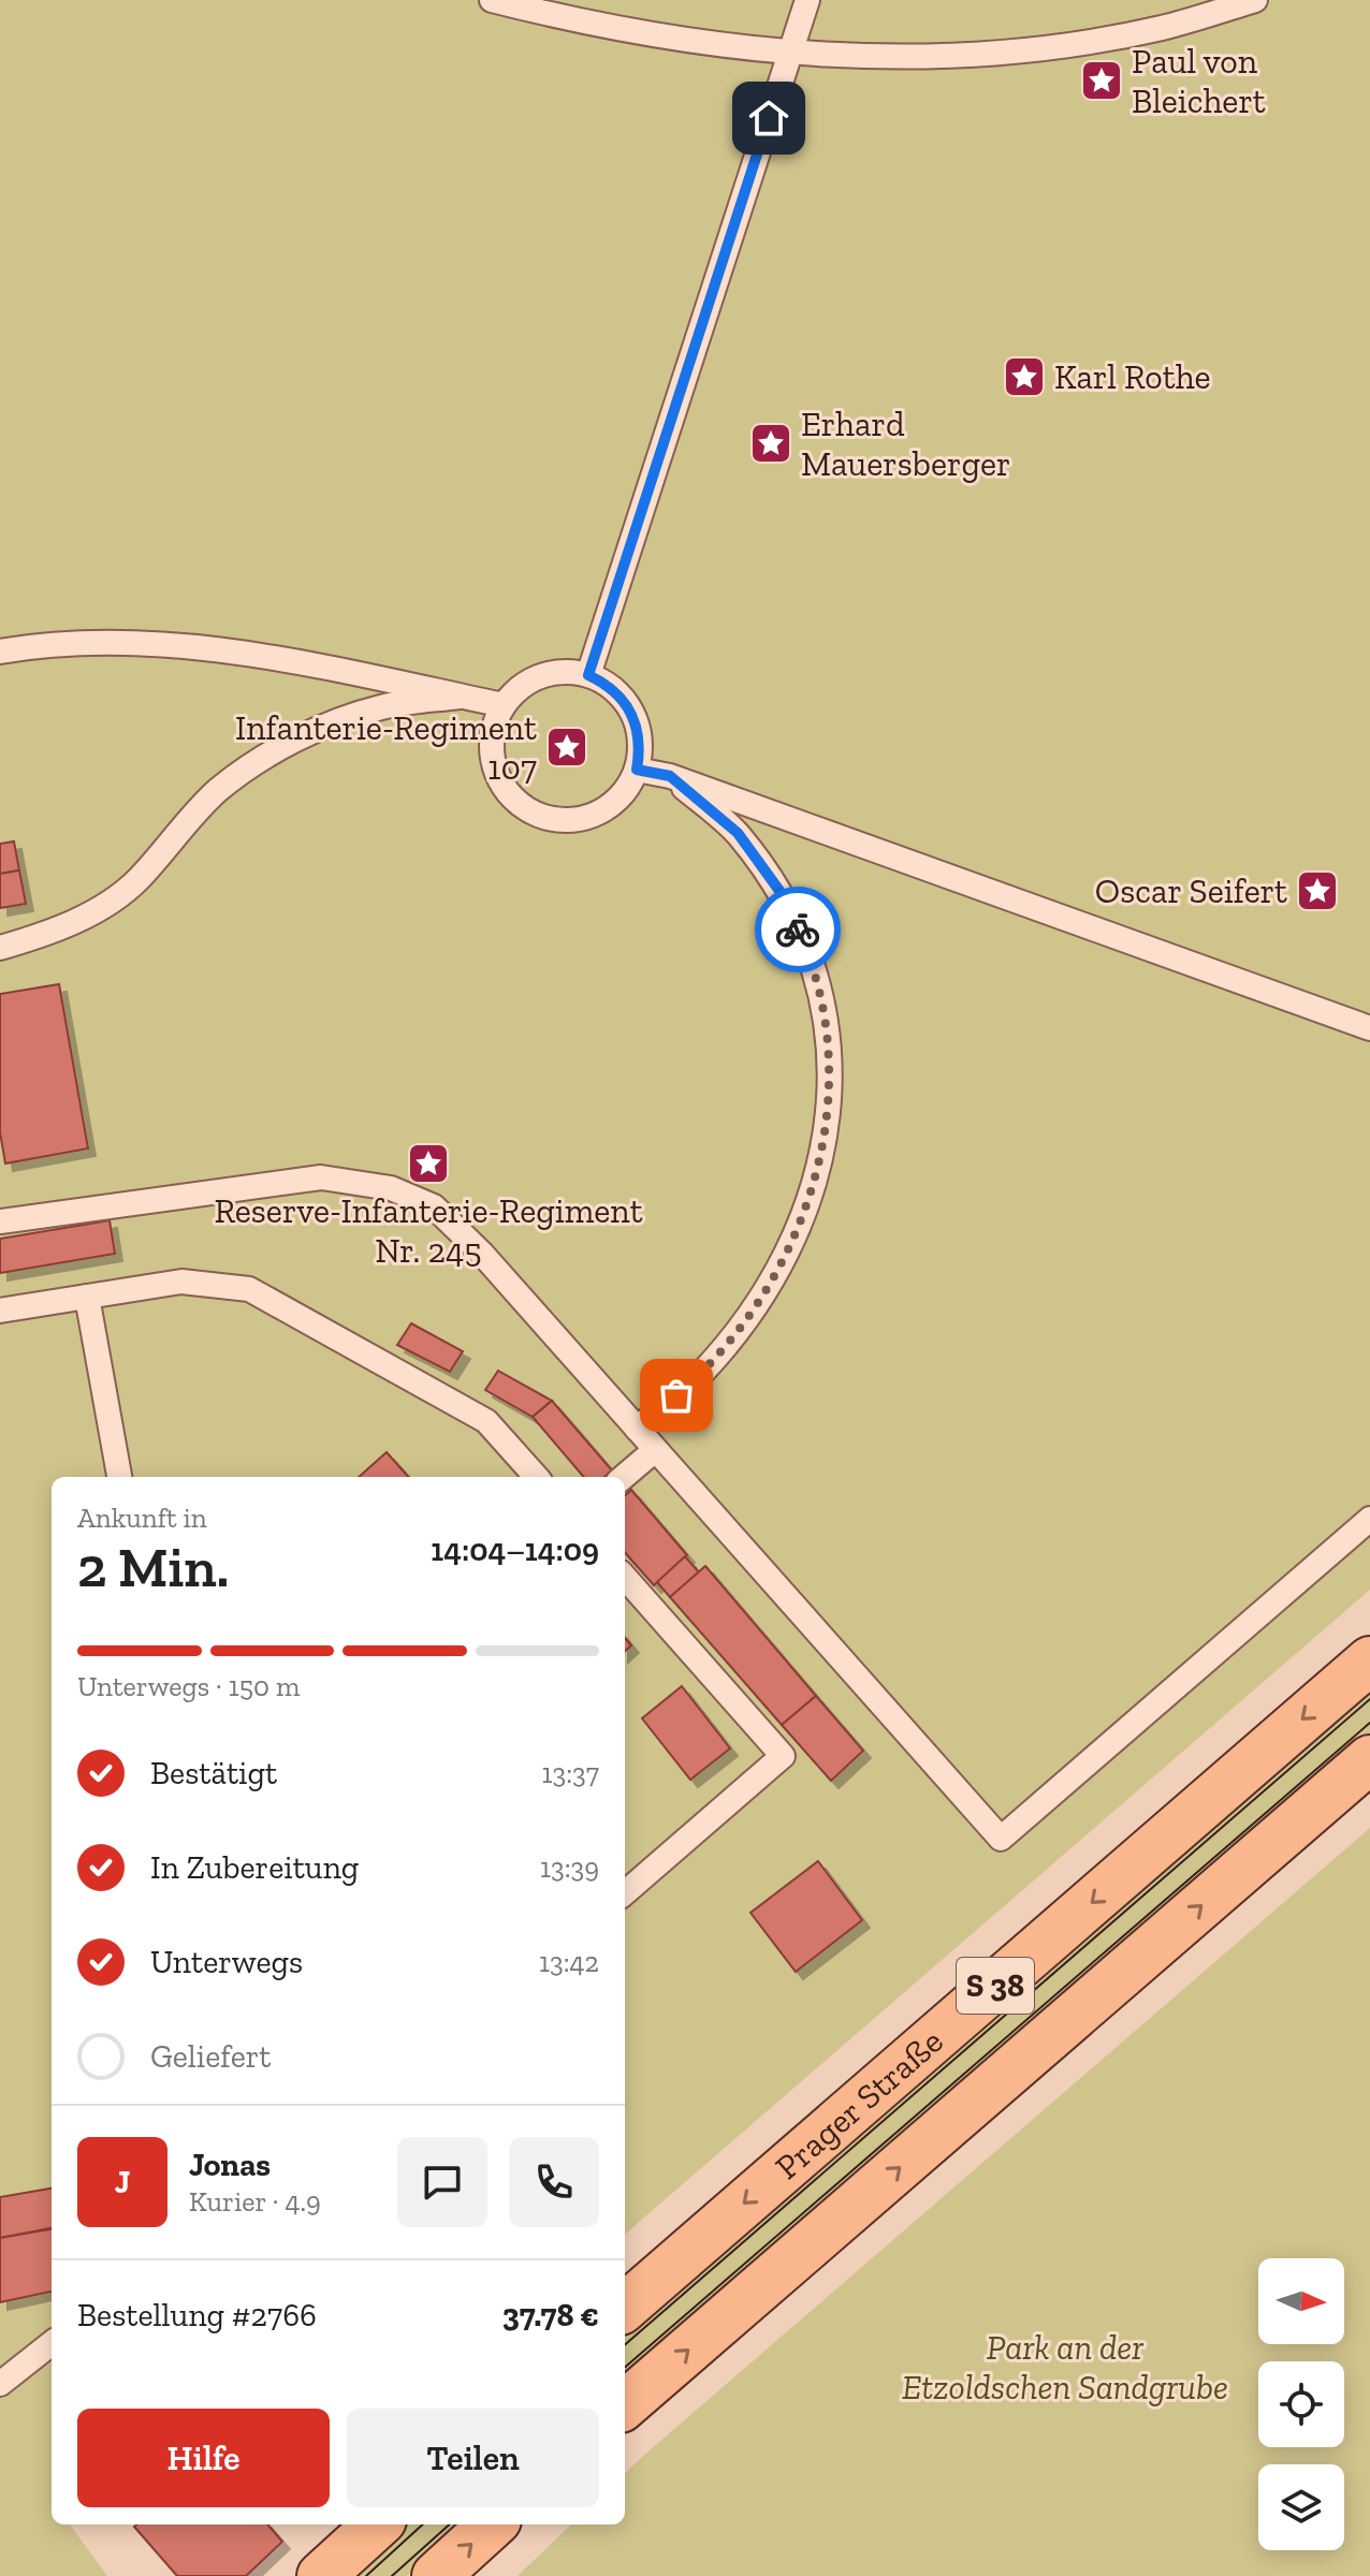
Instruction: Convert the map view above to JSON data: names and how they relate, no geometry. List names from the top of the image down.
{
  "streets": {
    "main road": ["S 38", "Prager Straße"]
  },
  "parks": ["Park an der Etzoldschen Sandgrube"],
  "places": {
    "place": [
      "Paul von Bleichert",
      "Karl Rothe",
      "Erhard Mauersberger",
      "Infanterie-Regiment 107",
      "Oscar Seifert",
      "Reserve-Infanterie-Regiment Nr. 245"
    ]
  },
  "north": "right",
  "page": {
    "heading": ["2 Min.", "Ankunft in", "14:04–14:09"],
    "panel": [
      "Jonas",
      "Kurier · 4.9",
      "Bestellung #2766",
      "37.78 €"
    ],
    "bar": "Unterwegs · 150 m",
    "list": [
      ["Bestätigt", "13:37"],
      ["In Zubereitung", "13:39"],
      ["Unterwegs", "13:42"],
      "Geliefert"
    ],
    "round": "J",
    "buttons": ["Hilfe", "Teilen"]
  }
}
